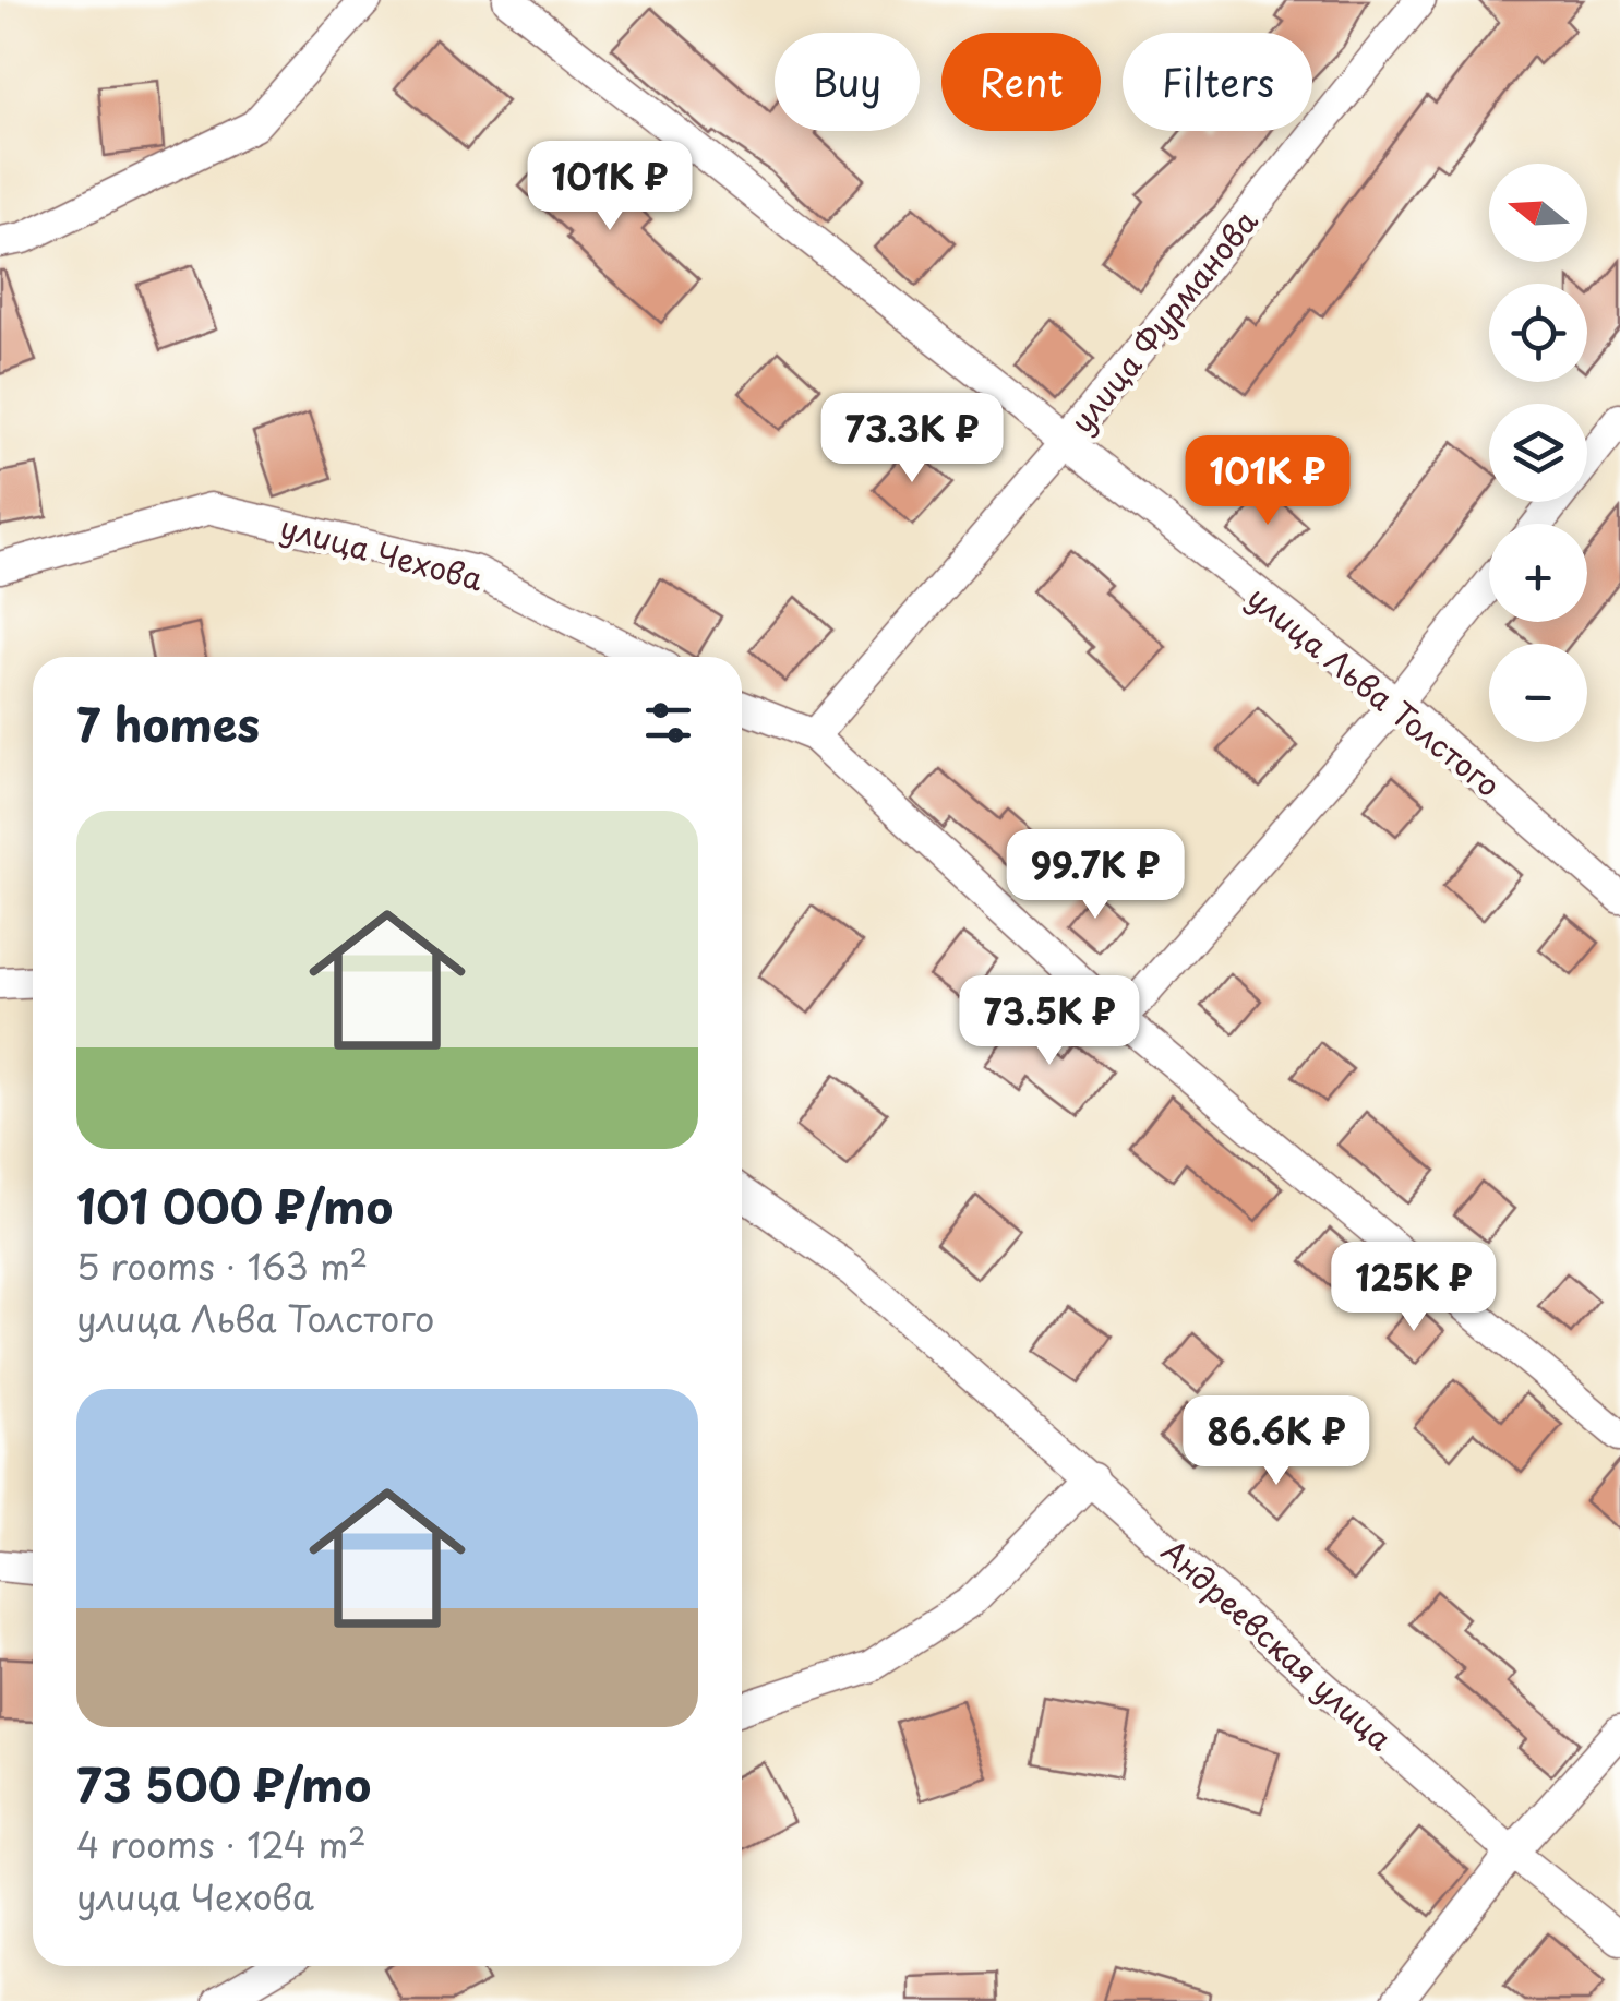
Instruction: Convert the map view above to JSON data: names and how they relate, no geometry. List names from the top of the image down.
{
  "streets": {
    "street": [
      "улица Фурманова",
      "улица Чехова",
      "улица Льва Толстого",
      "Андреевская улица"
    ]
  },
  "crossings": [
    ["улица Фурманова", "улица Льва Толстого"]
  ],
  "north": "left",
  "page": {
    "chip": ["Buy", "Rent", "Filters"],
    "price": [
      "101K ₽",
      "73.3K ₽",
      "101K ₽",
      "99.7K ₽",
      "73.5K ₽",
      "125K ₽",
      "86.6K ₽"
    ],
    "map_buttons": ["+", "−"],
    "heading": "7 homes",
    "list": [
      {
        "name": "101 000 ₽/mo",
        "note": "5 rooms · 163 m² · улица Льва Толстого"
      },
      {
        "name": "73 500 ₽/mo",
        "note": "4 rooms · 124 m² · улица Чехова"
      }
    ]
  }
}
